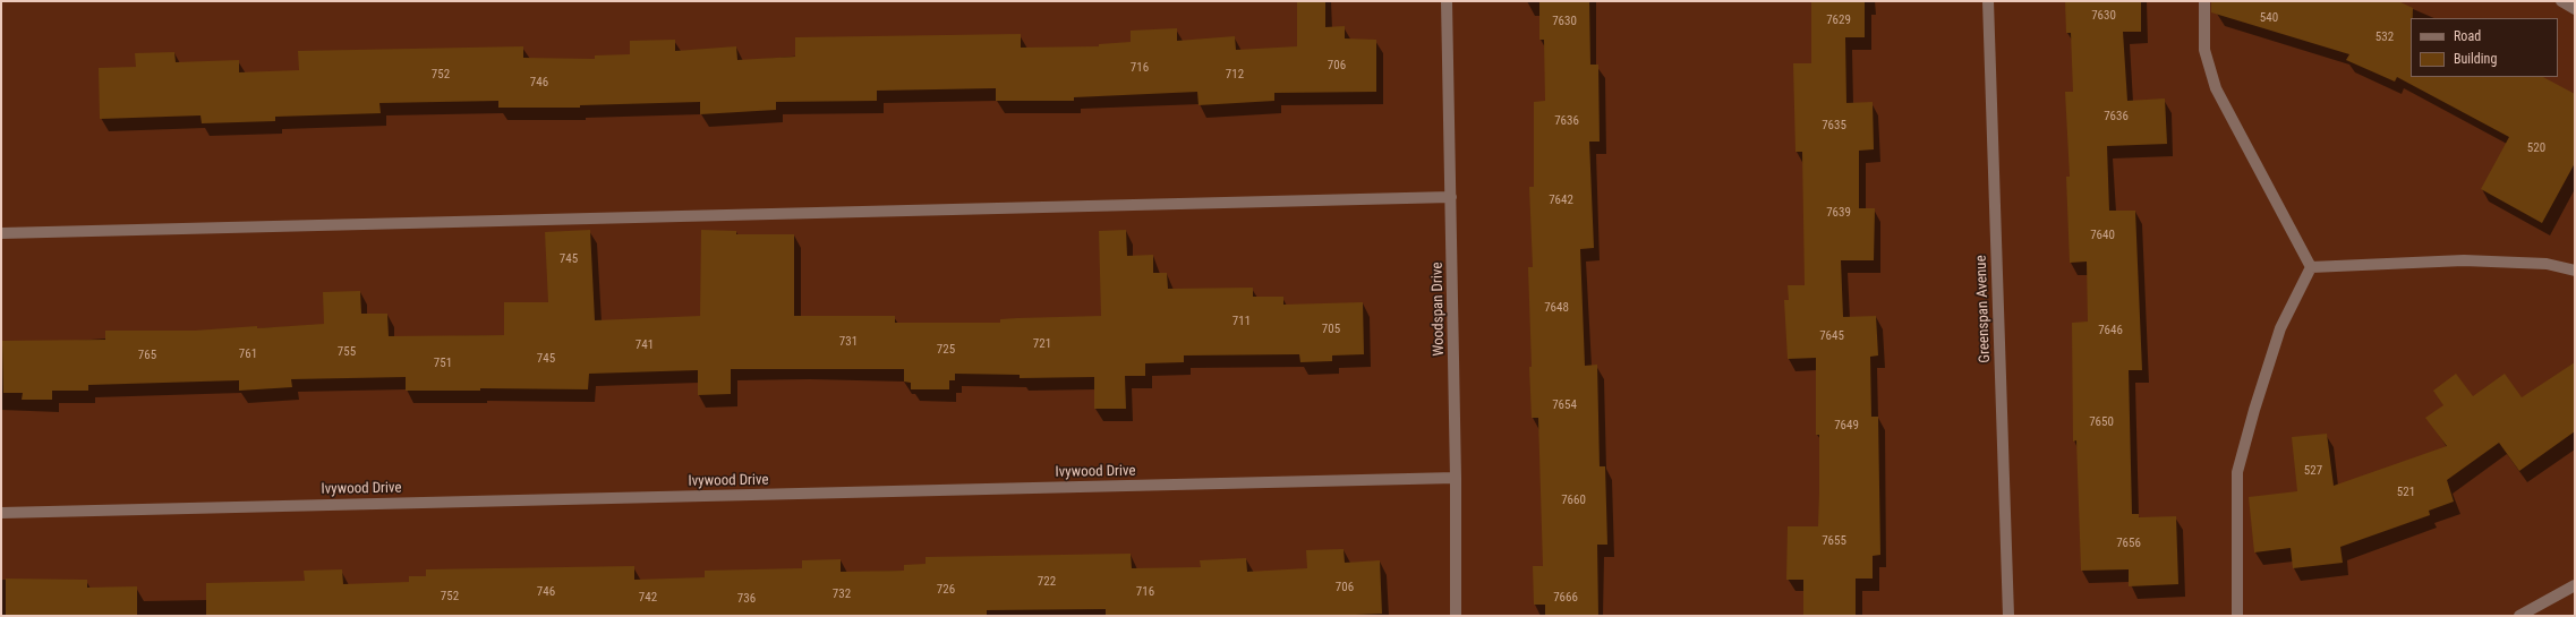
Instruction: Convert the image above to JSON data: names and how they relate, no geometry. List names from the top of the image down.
{
  "streets": {
    "street": ["Woodspan Drive", "Greenspan Avenue", "Ivywood Drive"]
  },
  "crossings": [
    ["Woodspan Drive", "Ivywood Drive"]
  ],
  "house_numbers": [
    "7630",
    "540",
    "7629",
    "7630",
    "532",
    "706",
    "716",
    "752",
    "712",
    "746",
    "7636",
    "7636",
    "7635",
    "520",
    "7642",
    "7639",
    "7640",
    "745",
    "7648",
    "711",
    "705",
    "7646",
    "7645",
    "731",
    "721",
    "741",
    "725",
    "755",
    "761",
    "765",
    "745",
    "751",
    "7654",
    "7650",
    "7649",
    "527",
    "521",
    "7660",
    "7655",
    "7656",
    "722",
    "706",
    "726",
    "746",
    "716",
    "732",
    "752",
    "742",
    "7666",
    "736"
  ],
  "legend": ["Road", "Building"]
}
